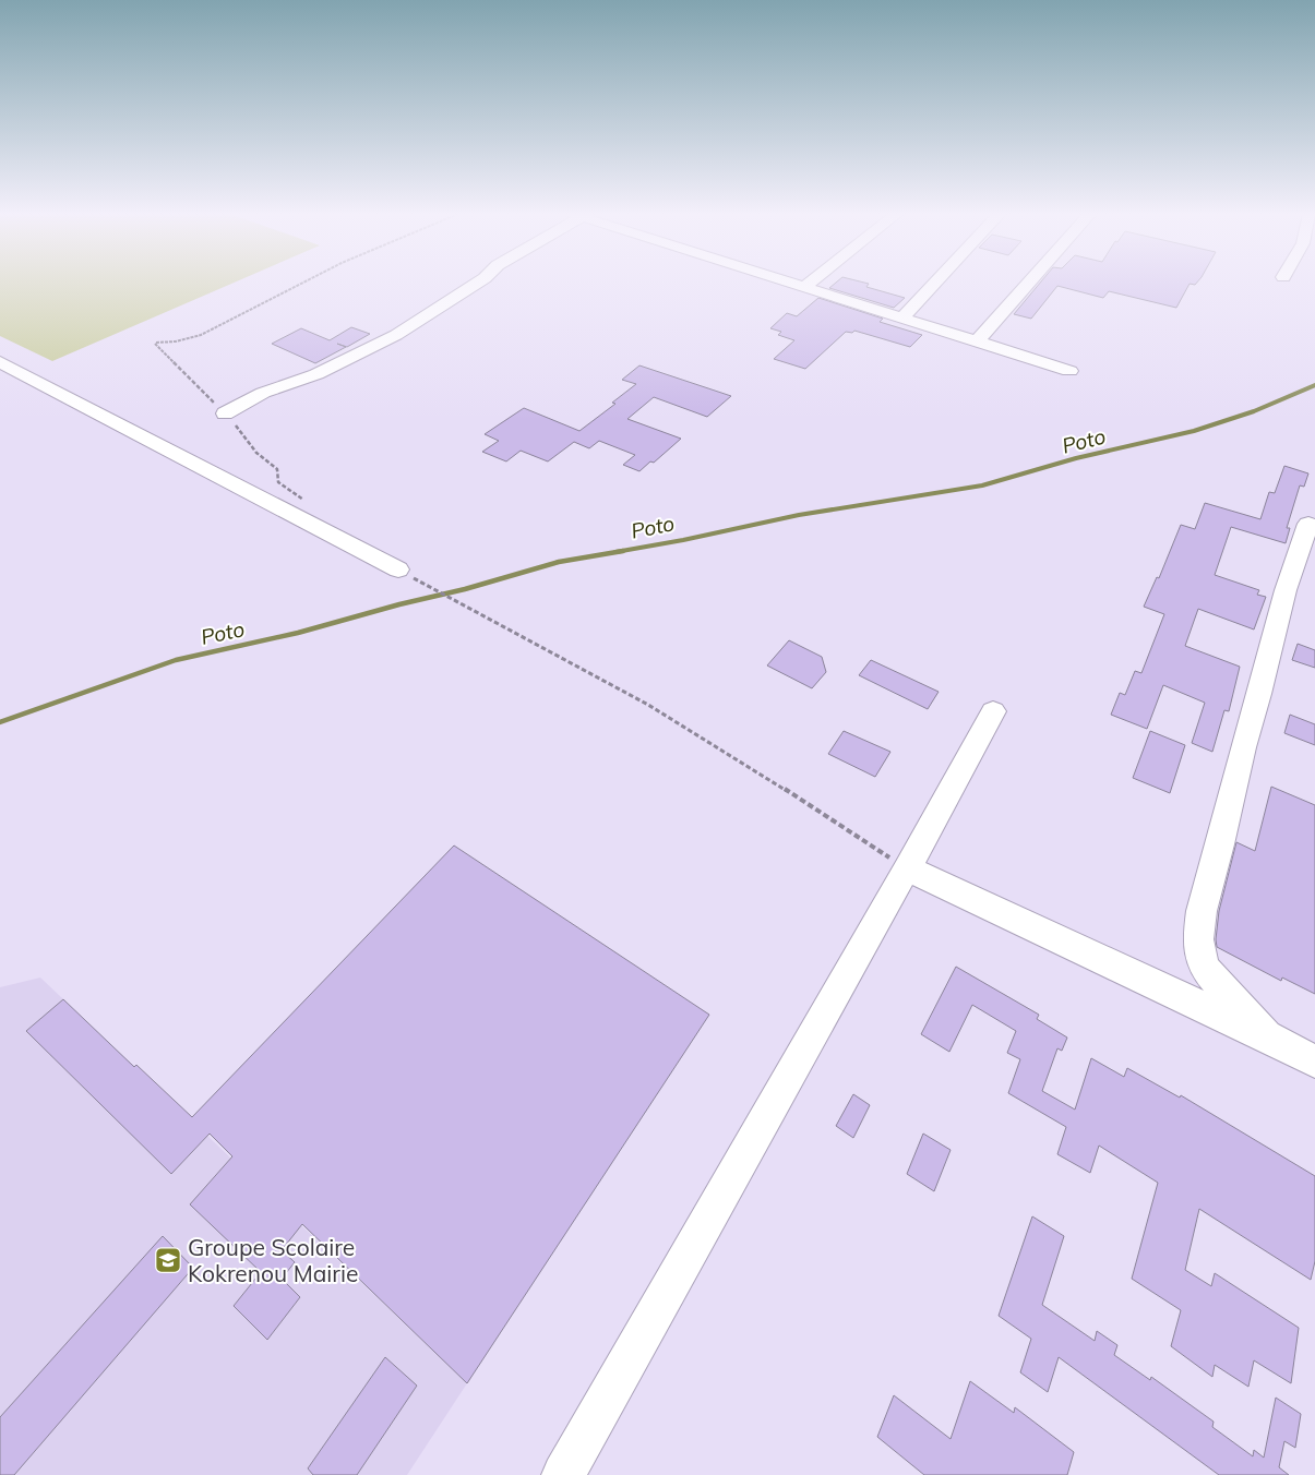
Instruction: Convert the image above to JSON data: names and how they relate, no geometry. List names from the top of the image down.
{
  "water": ["Poto"],
  "places": {
    "school or university": ["Groupe Scolaire Kokrenou Mairie"]
  }
}
